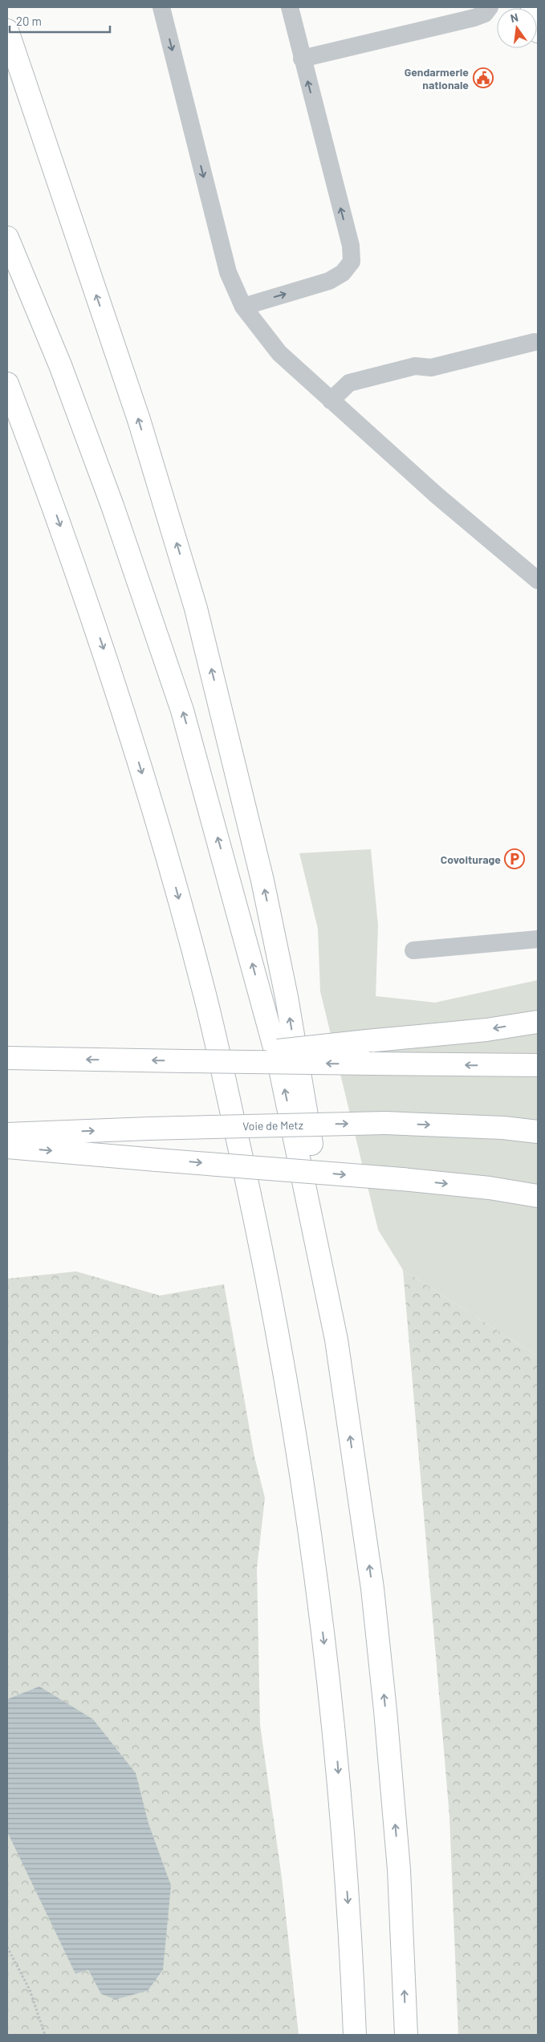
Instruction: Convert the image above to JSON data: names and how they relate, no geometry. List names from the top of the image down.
{
  "streets": {
    "highway": ["Voie de Metz"]
  },
  "places": {
    "public building": ["Gendarmerie nationale"],
    "parking": ["Covoiturage"]
  },
  "scale_bar": "20 m",
  "north": "top"
}
